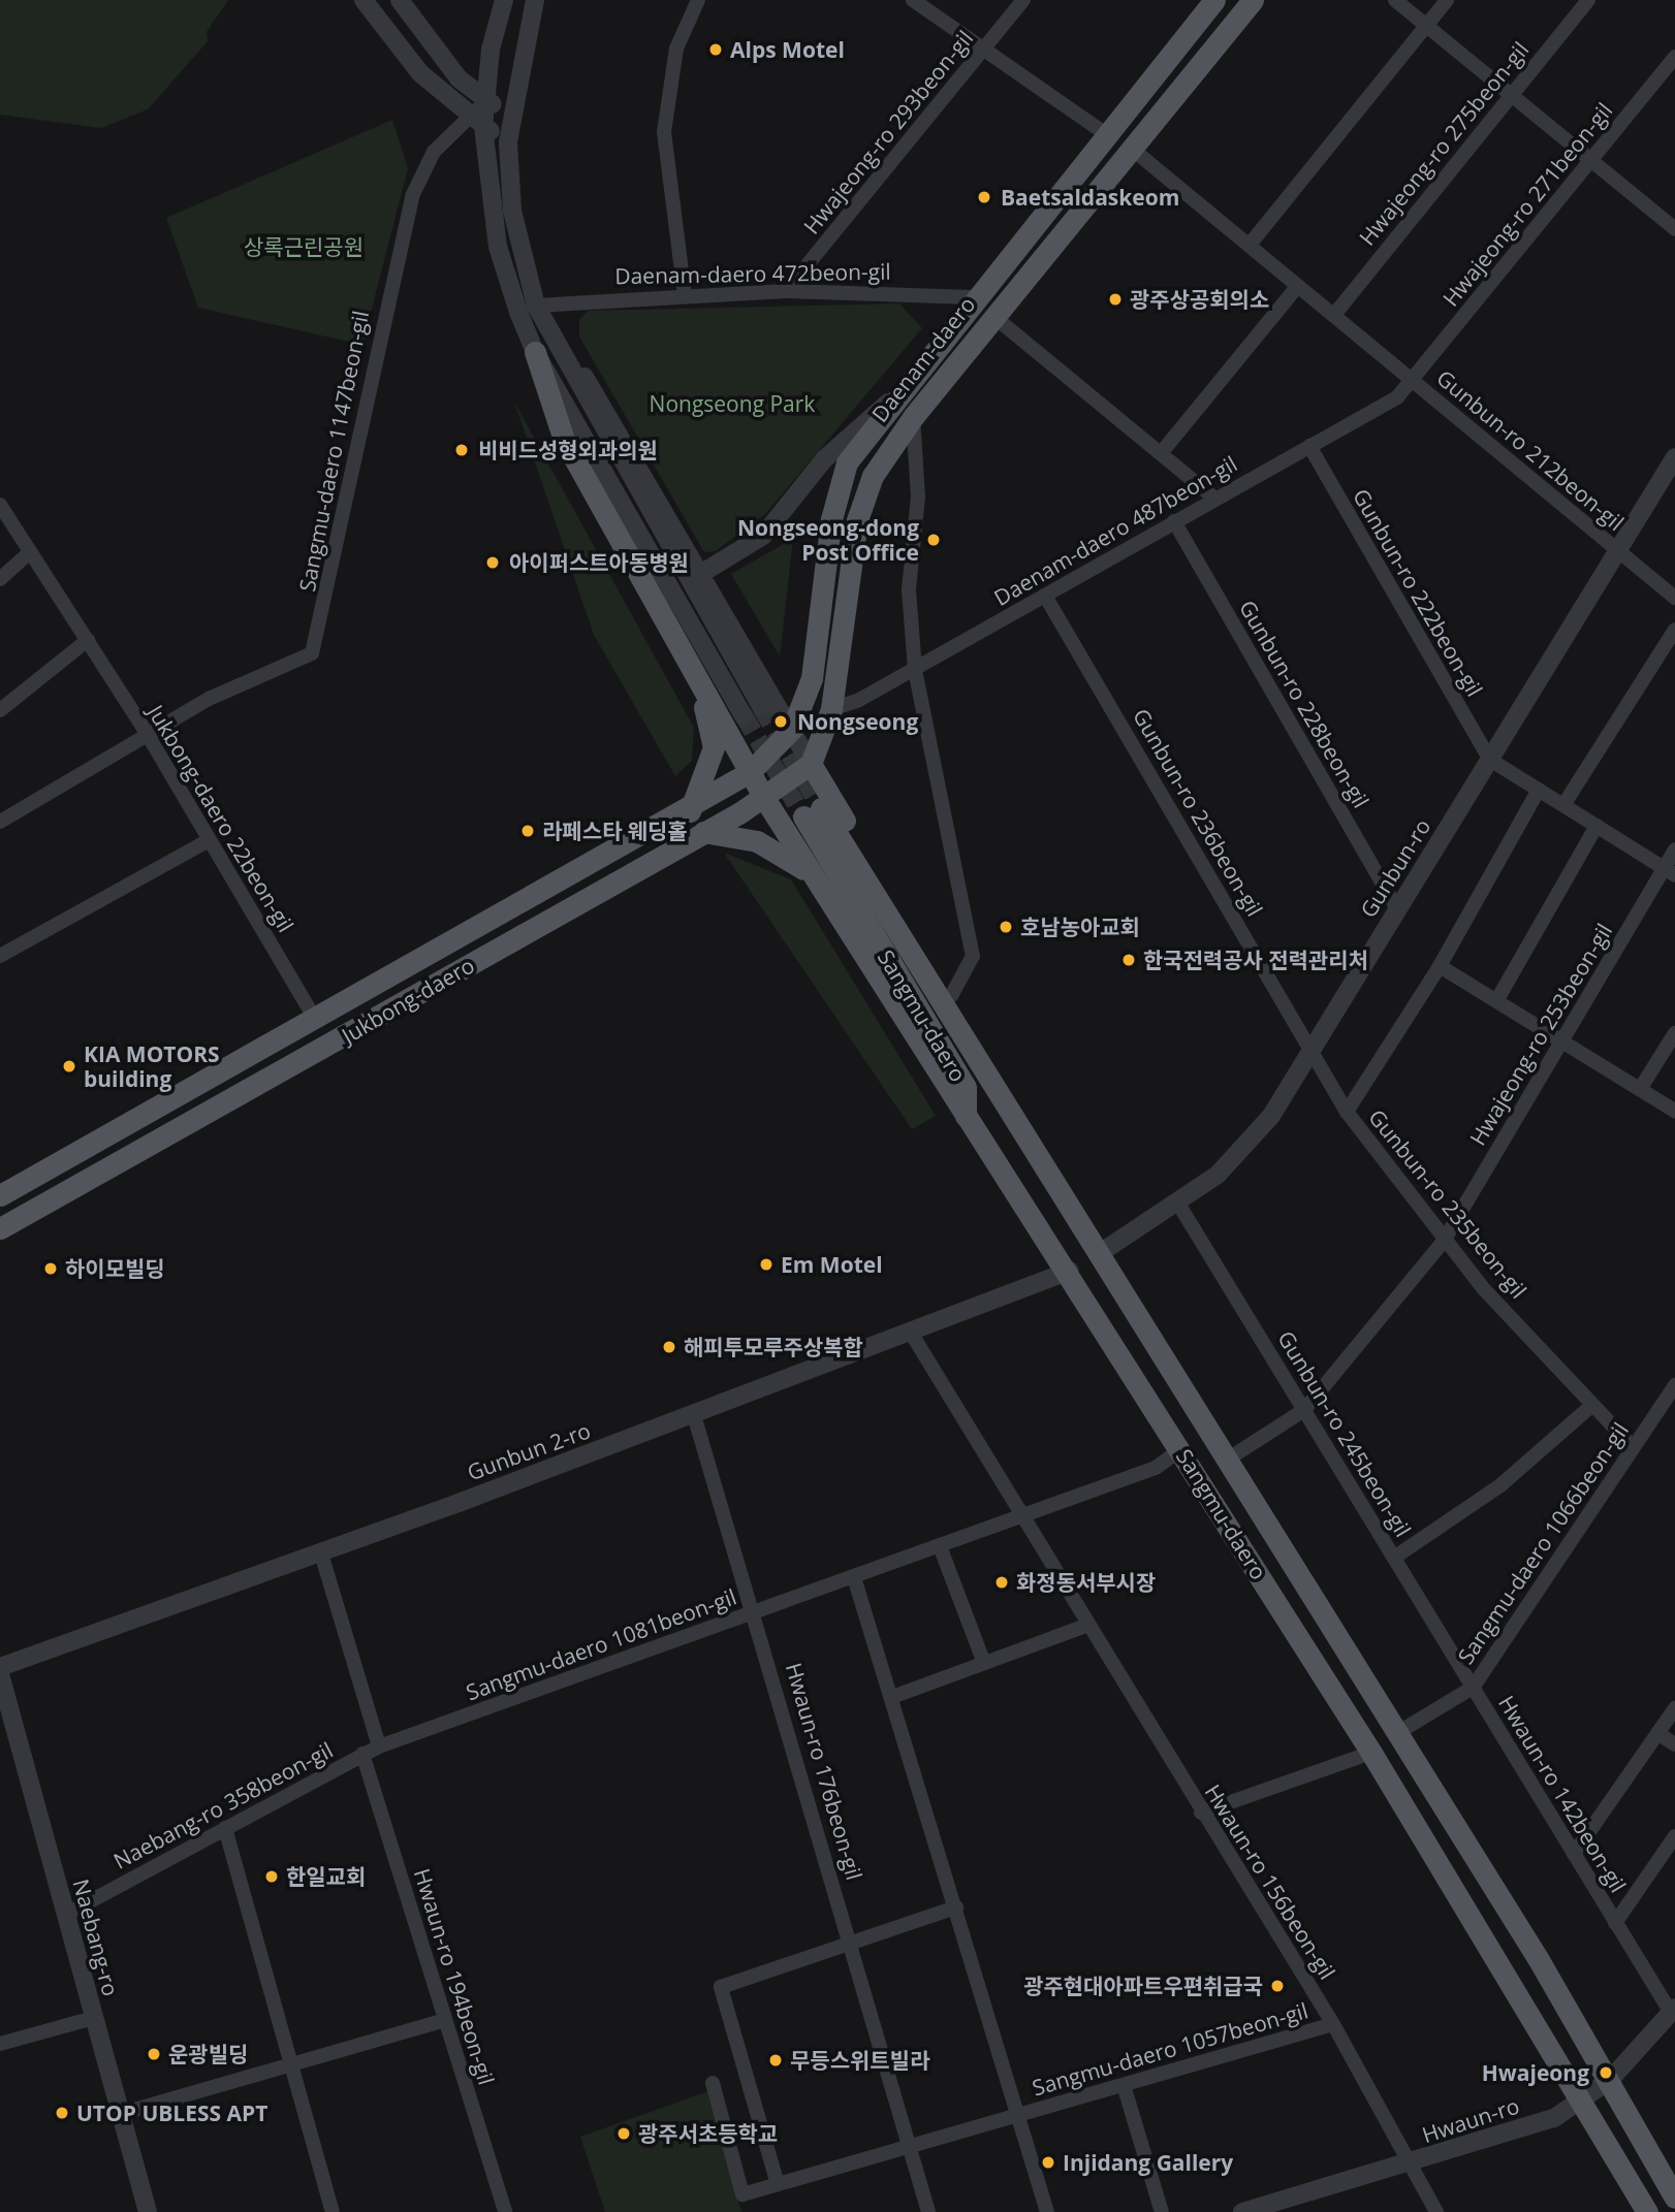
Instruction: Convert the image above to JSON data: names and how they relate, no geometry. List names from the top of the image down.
{
  "streets": {
    "main road": ["Daenam-daero", "Jukbong-daero", "Sangmu-daero"],
    "street": [
      "Hwajeong-ro 293beon-gil",
      "Hwajeong-ro 275beon-gil",
      "Hwajeong-ro 271beon-gil",
      "Daenam-daero 472beon-gil",
      "Gunbun-ro 212beon-gil",
      "Sangmu-daero 1147beon-gil",
      "Daenam-daero 487beon-gil",
      "Gunbun-ro 222beon-gil",
      "Gunbun-ro 228beon-gil",
      "Gunbun-ro 236beon-gil",
      "Jukbong-daero 22beon-gil",
      "Gunbun-ro",
      "Hwajeong-ro 253beon-gil",
      "Gunbun-ro 235beon-gil",
      "Gunbun-ro 245beon-gil",
      "Gunbun 2-ro",
      "Sangmu-daero 1066beon-gil",
      "Sangmu-daero 1081beon-gil",
      "Hwaun-ro 176beon-gil",
      "Hwaun-ro 142beon-gil",
      "Naebang-ro 358beon-gil",
      "Hwaun-ro 156beon-gil",
      "Naebang-ro",
      "Hwaun-ro 194beon-gil",
      "Sangmu-daero 1057beon-gil",
      "Hwaun-ro"
    ]
  },
  "crossings": [
    ["Hwajeong-ro 293beon-gil", "Daenam-daero 472beon-gil"],
    ["Hwajeong-ro 275beon-gil", "Gunbun-ro 212beon-gil"],
    ["Hwajeong-ro 271beon-gil", "Gunbun-ro 212beon-gil"],
    ["Hwajeong-ro 271beon-gil", "Daenam-daero 487beon-gil"],
    ["Daenam-daero 472beon-gil", "Daenam-daero"],
    ["Daenam-daero", "Gunbun-ro 212beon-gil"],
    ["Daenam-daero", "Daenam-daero 487beon-gil"],
    ["Daenam-daero", "Jukbong-daero"],
    ["Daenam-daero", "Sangmu-daero"],
    ["Gunbun-ro 212beon-gil", "Daenam-daero 487beon-gil"],
    ["Gunbun-ro 212beon-gil", "Gunbun-ro"],
    ["Sangmu-daero 1147beon-gil", "Jukbong-daero 22beon-gil"],
    ["Daenam-daero 487beon-gil", "Gunbun-ro 222beon-gil"],
    ["Daenam-daero 487beon-gil", "Gunbun-ro 228beon-gil"],
    ["Daenam-daero 487beon-gil", "Gunbun-ro 236beon-gil"],
    ["Daenam-daero 487beon-gil", "Sangmu-daero"],
    ["Gunbun-ro 222beon-gil", "Gunbun-ro"],
    ["Gunbun-ro 228beon-gil", "Gunbun-ro"],
    ["Gunbun-ro 236beon-gil", "Gunbun-ro"],
    ["Gunbun-ro 236beon-gil", "Gunbun-ro 235beon-gil"],
    ["Jukbong-daero 22beon-gil", "Jukbong-daero"],
    ["Gunbun-ro", "Sangmu-daero"],
    ["Gunbun-ro", "Gunbun-ro 235beon-gil"],
    ["Gunbun-ro", "Gunbun-ro 245beon-gil"],
    ["Sangmu-daero", "Hwajeong-ro 253beon-gil"],
    ["Sangmu-daero", "Gunbun 2-ro"],
    ["Sangmu-daero", "Sangmu-daero 1066beon-gil"],
    ["Sangmu-daero", "Sangmu-daero 1081beon-gil"],
    ["Sangmu-daero", "Hwaun-ro"],
    ["Hwajeong-ro 253beon-gil", "Gunbun-ro 235beon-gil"],
    ["Hwajeong-ro 253beon-gil", "Gunbun-ro 245beon-gil"],
    ["Gunbun-ro 235beon-gil", "Sangmu-daero 1066beon-gil"],
    ["Gunbun-ro 245beon-gil", "Sangmu-daero 1066beon-gil"],
    ["Gunbun-ro 245beon-gil", "Hwaun-ro 142beon-gil"],
    ["Gunbun 2-ro", "Hwaun-ro 176beon-gil"],
    ["Gunbun 2-ro", "Hwaun-ro 156beon-gil"],
    ["Sangmu-daero 1066beon-gil", "Hwaun-ro 142beon-gil"],
    ["Sangmu-daero 1081beon-gil", "Hwaun-ro 176beon-gil"],
    ["Sangmu-daero 1081beon-gil", "Naebang-ro 358beon-gil"],
    ["Sangmu-daero 1081beon-gil", "Hwaun-ro 156beon-gil"],
    ["Sangmu-daero 1081beon-gil", "Hwaun-ro 194beon-gil"],
    ["Hwaun-ro 176beon-gil", "Sangmu-daero 1057beon-gil"],
    ["Hwaun-ro 142beon-gil", "Hwaun-ro"],
    ["Naebang-ro 358beon-gil", "Naebang-ro"],
    ["Naebang-ro 358beon-gil", "Hwaun-ro 194beon-gil"],
    ["Hwaun-ro 156beon-gil", "Sangmu-daero 1057beon-gil"],
    ["Hwaun-ro 156beon-gil", "Hwaun-ro"]
  ],
  "parks": ["상록근린공원", "Nongseong Park"],
  "places": [
    "Alps Motel",
    "Baetsaldaskeom",
    "광주상공회의소",
    "비비드성형외과의원",
    "Nongseong-dong Post Office",
    "아이퍼스트아동병원",
    "Nongseong",
    "라페스타 웨딩홀",
    "호남농아교회",
    "한국전력공사 전력관리처",
    "KIA MOTORS building",
    "Em Motel",
    "하이모빌딩",
    "해피투모루주상복합",
    "화정동서부시장",
    "한일교회",
    "광주현대아파트우편취급국",
    "운광빌딩",
    "무등스위트빌라",
    "Hwajeong",
    "UTOP UBLESS APT",
    "광주서초등학교",
    "Injidang Gallery"
  ]
}
